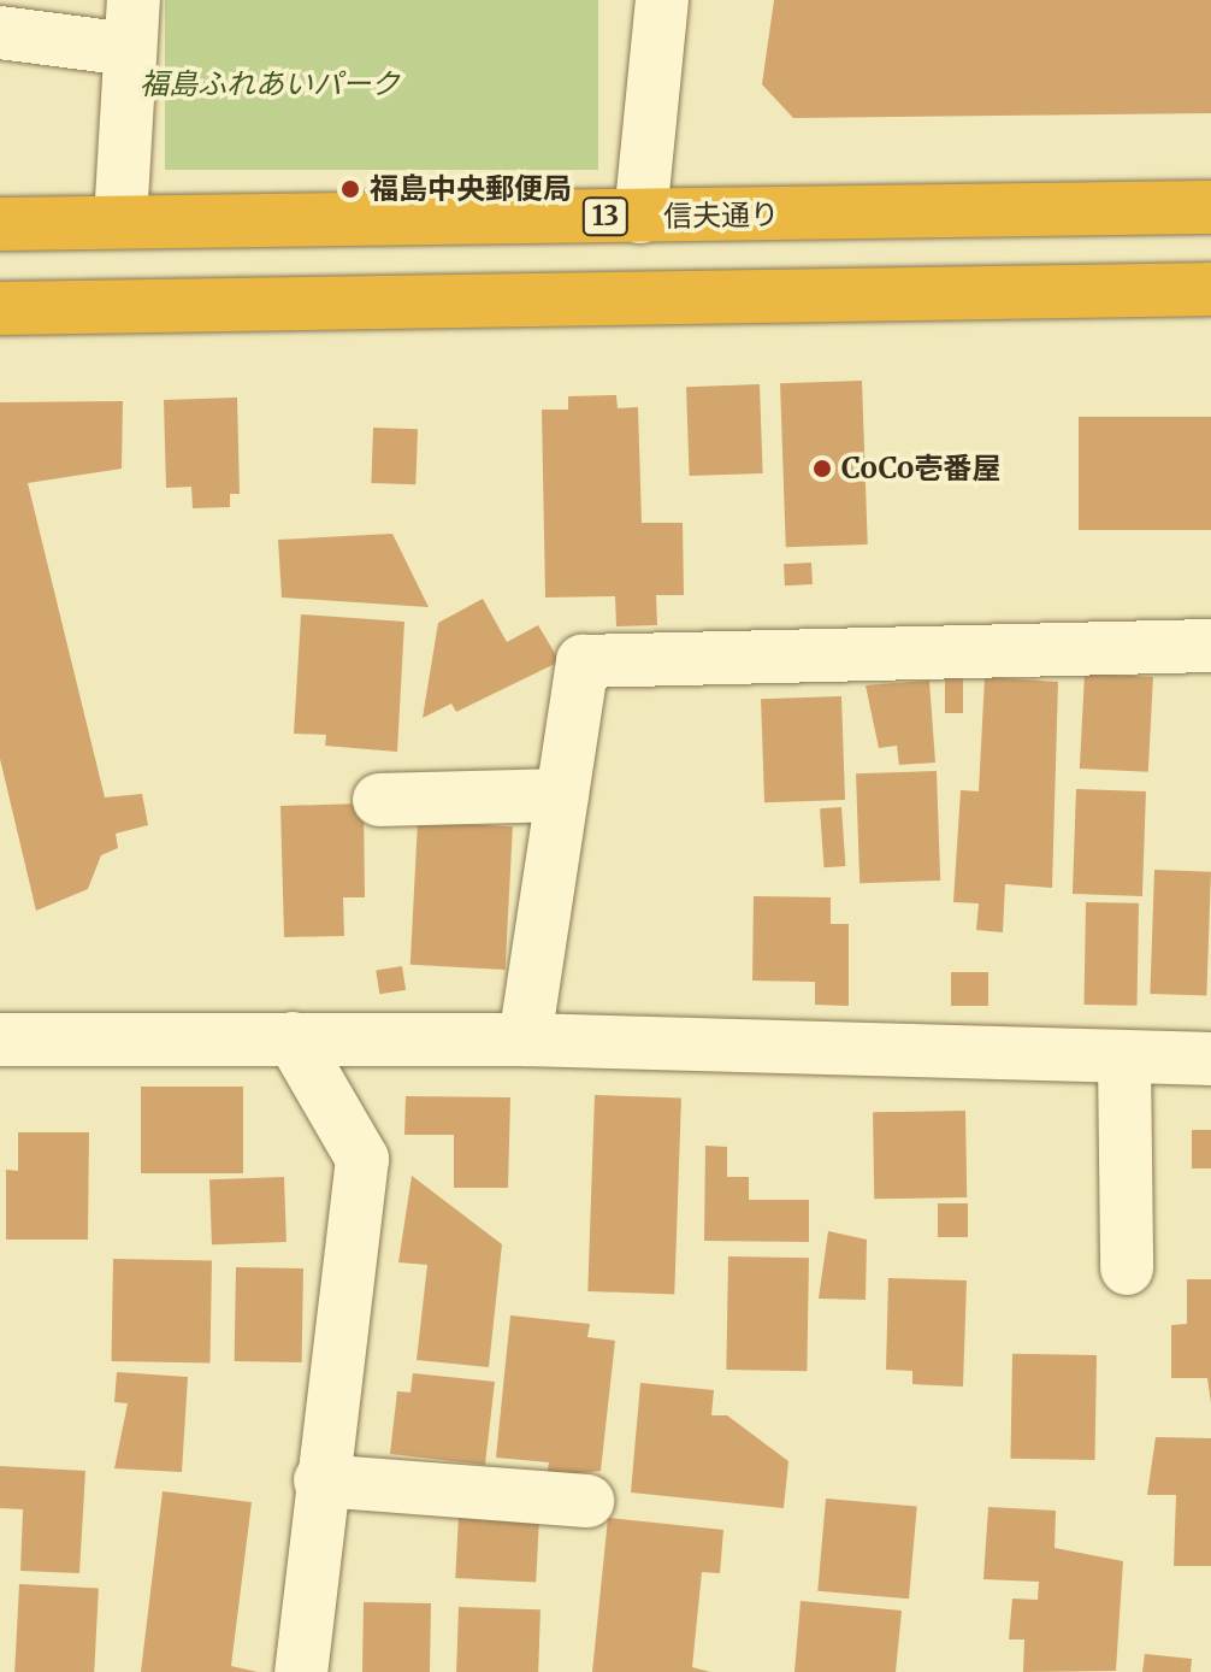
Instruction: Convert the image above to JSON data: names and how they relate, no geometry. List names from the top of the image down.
{
  "streets": {
    "highway": ["信夫通り", "13"]
  },
  "parks": ["福島ふれあいパーク"],
  "places": ["福島中央郵便局", "CoCo壱番屋"]
}
